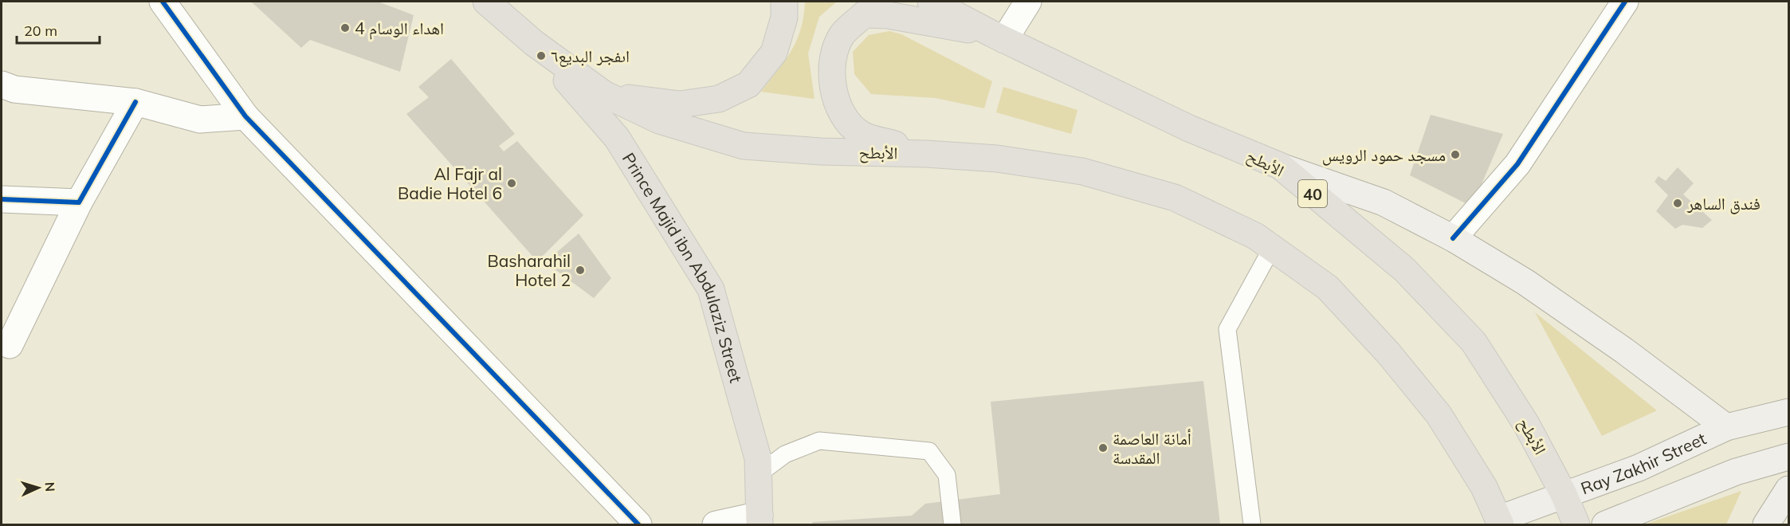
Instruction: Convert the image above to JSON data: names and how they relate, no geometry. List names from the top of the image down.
{
  "streets": {
    "main road": [
      "الأبطح",
      "40",
      "Prince Majid ibn Abdulaziz Street",
      "Ray Zakhir Street"
    ]
  },
  "crossings": [
    ["الأبطح", "Prince Majid ibn Abdulaziz Street"],
    ["الأبطح", "Ray Zakhir Street"]
  ],
  "places": [
    "اهداء الوسام 4",
    "اىفجر البديع٦",
    "مسجد حمود الرويس",
    "Al Fajr al Badie Hotel 6",
    "فندق الساهر",
    "Basharahil Hotel 2",
    "أمانة العاصمة المقدسة"
  ],
  "scale_bar": "20 m",
  "north": "right"
}
